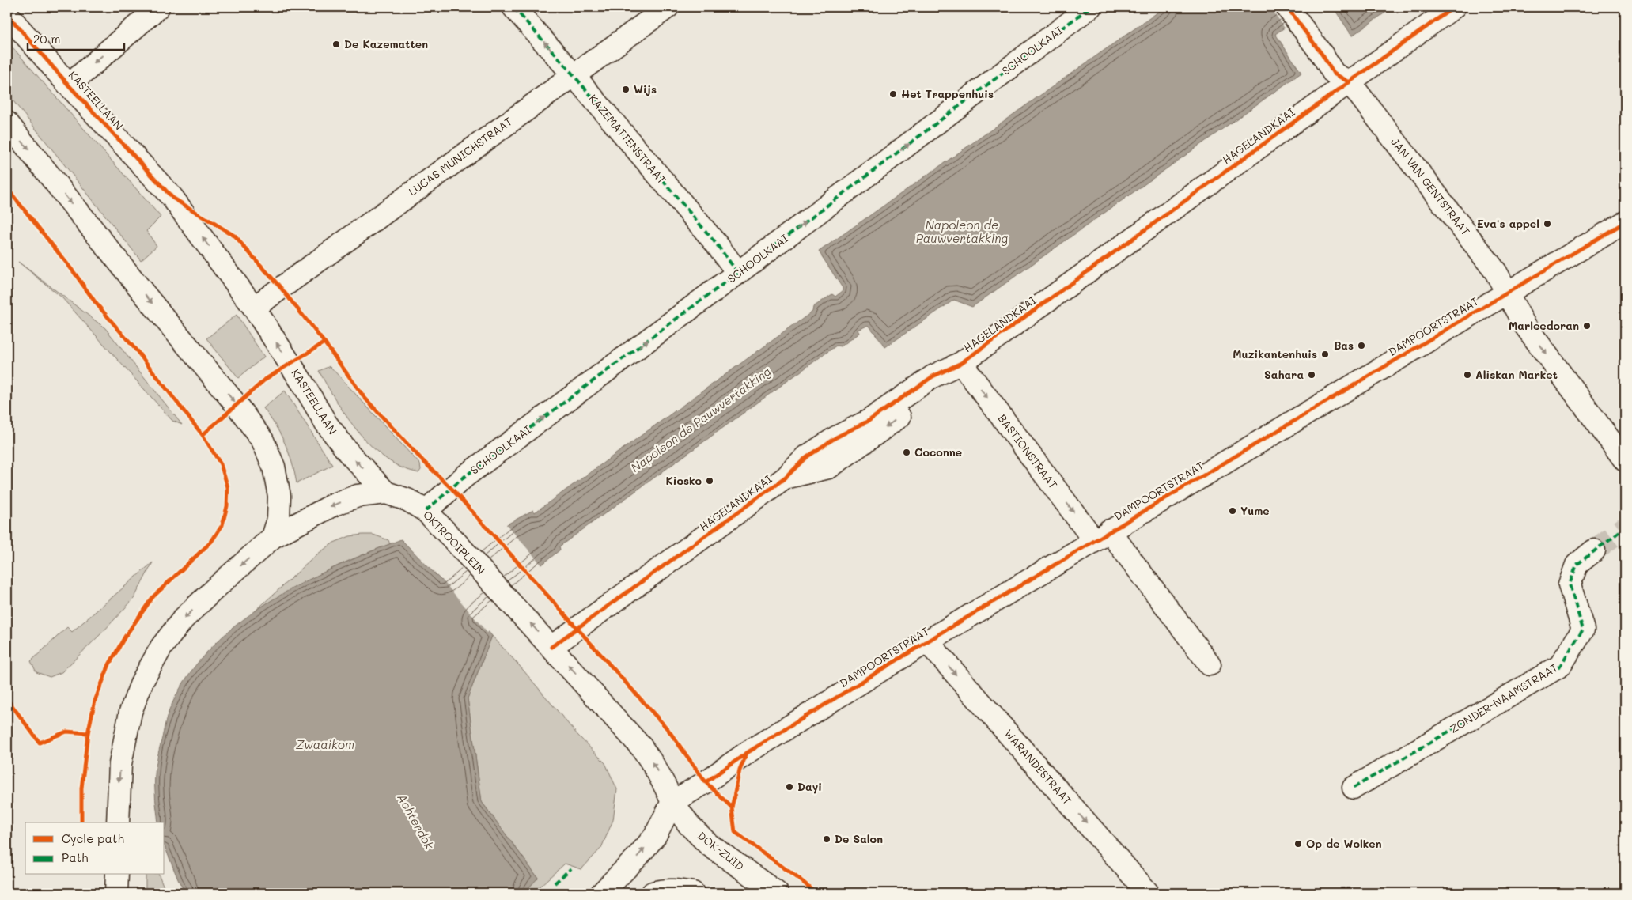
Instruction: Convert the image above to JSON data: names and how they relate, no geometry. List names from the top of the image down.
{
  "streets": {
    "street": [
      "SCHOOLKAAI",
      "KASTEELLAAN",
      "HAGELANDKAAI",
      "KAZEMATTENSTRAAT",
      "LUCAS MUNICHSTRAAT",
      "JAN VAN GENTSTRAAT",
      "DAMPOORTSTRAAT",
      "BASTIONSTRAAT",
      "OKTROOIPLEIN",
      "ZONDER-NAAMSTRAAT",
      "WARANDESTRAAT",
      "DOK-ZUID"
    ]
  },
  "crossings": [
    ["SCHOOLKAAI", "KAZEMATTENSTRAAT"],
    ["SCHOOLKAAI", "OKTROOIPLEIN"],
    ["KASTEELLAAN", "LUCAS MUNICHSTRAAT"],
    ["KASTEELLAAN", "OKTROOIPLEIN"],
    ["HAGELANDKAAI", "JAN VAN GENTSTRAAT"],
    ["HAGELANDKAAI", "BASTIONSTRAAT"],
    ["HAGELANDKAAI", "OKTROOIPLEIN"],
    ["KAZEMATTENSTRAAT", "LUCAS MUNICHSTRAAT"],
    ["JAN VAN GENTSTRAAT", "DAMPOORTSTRAAT"],
    ["DAMPOORTSTRAAT", "BASTIONSTRAAT"],
    ["DAMPOORTSTRAAT", "OKTROOIPLEIN"],
    ["DAMPOORTSTRAAT", "WARANDESTRAAT"],
    ["DAMPOORTSTRAAT", "DOK-ZUID"],
    ["OKTROOIPLEIN", "DOK-ZUID"]
  ],
  "one_way": [
    "SCHOOLKAAI",
    "HAGELANDKAAI",
    "BASTIONSTRAAT",
    "WARANDESTRAAT"
  ],
  "water": ["Napoleon de Pauwvertakking", "Zwaaikom", "Achterdok"],
  "places": [
    "De Kazematten",
    "Wijs",
    "Het Trappenhuis",
    "Eva's appel",
    "Marleedoran",
    "Bas",
    "Muzikantenhuis",
    "Sahara",
    "Aliskan Market",
    "Coconne",
    "Kiosko",
    "Yume",
    "Dayi",
    "De Salon",
    "Op de Wolken"
  ],
  "legend": ["Cycle path", "Path"],
  "scale_bar": "20 m"
}
